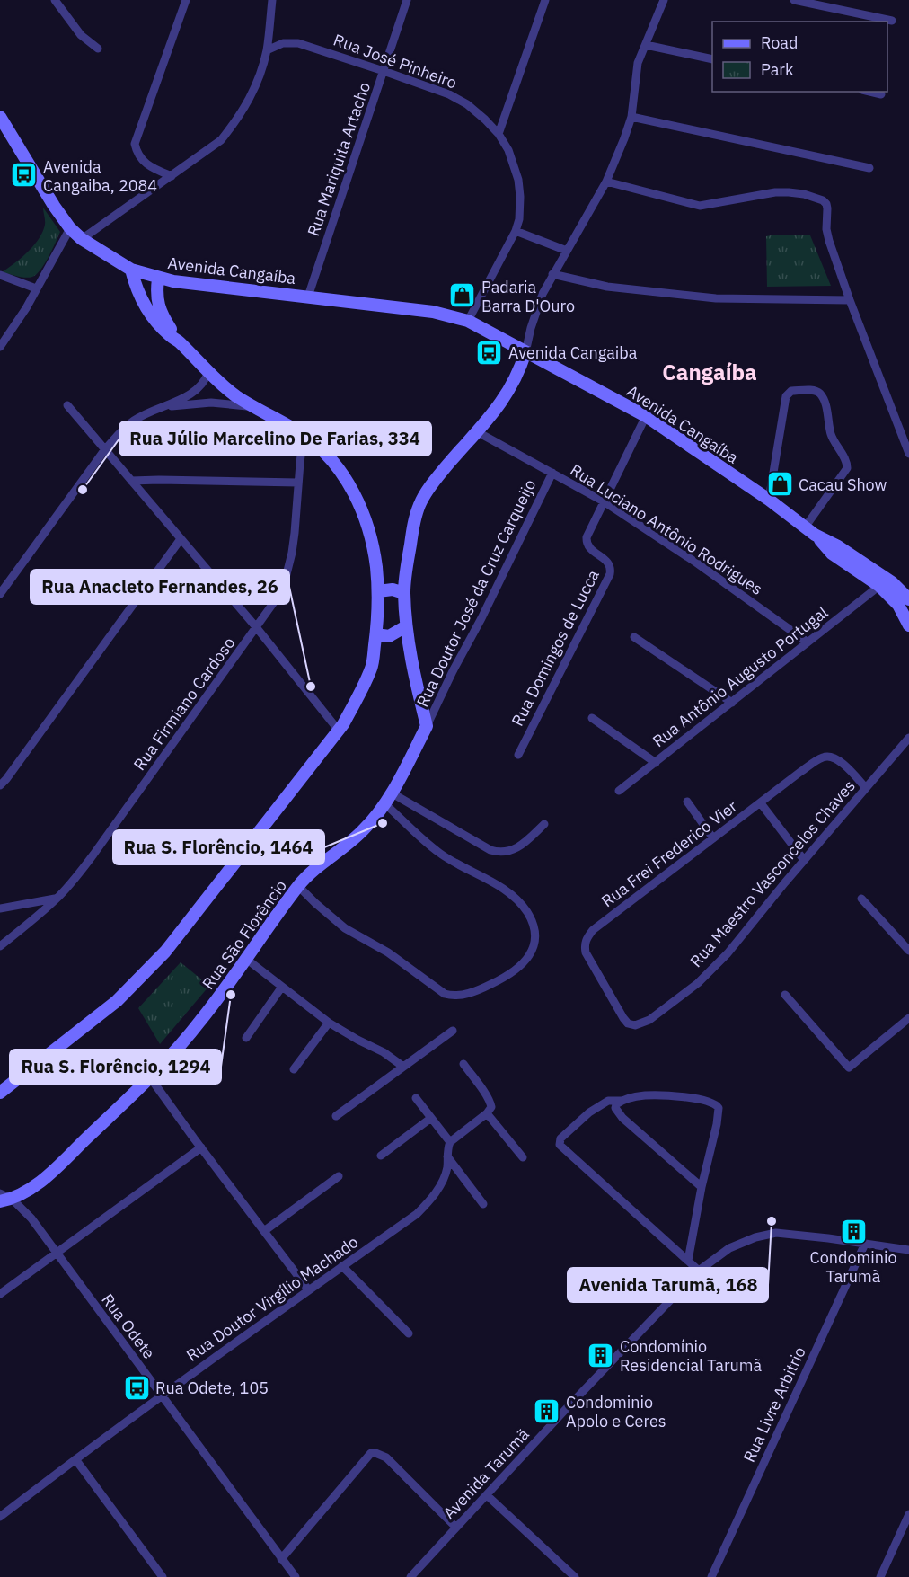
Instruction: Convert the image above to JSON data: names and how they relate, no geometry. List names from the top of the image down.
{
  "streets": {
    "street": [
      "Rua José Pinheiro",
      "Rua Mariquita Artacho",
      "Avenida Cangaíba",
      "Rua Luciano Antônio Rodrigues",
      "Rua Doutor José da Cruz Carqueijo",
      "Rua Domingos de Lucca",
      "Rua Antônio Augusto Portugal",
      "Rua Firmiano Cardoso",
      "Rua Frei Frederico Vier",
      "Rua Maestro Vasconcelos Chaves",
      "Rua São Florêncio",
      "Rua Doutor Virgílio Machado",
      "Rua Odete",
      "Rua Livre Arbitrio",
      "Avenida Tarumã"
    ]
  },
  "crossings": [
    ["Rua José Pinheiro", "Rua Mariquita Artacho"],
    ["Rua José Pinheiro", "Avenida Cangaíba"],
    ["Rua Mariquita Artacho", "Avenida Cangaíba"],
    ["Avenida Cangaíba", "Rua Domingos de Lucca"],
    ["Avenida Cangaíba", "Rua Antônio Augusto Portugal"],
    ["Rua Luciano Antônio Rodrigues", "Rua Doutor José da Cruz Carqueijo"],
    ["Rua Luciano Antônio Rodrigues", "Rua Domingos de Lucca"],
    ["Rua Luciano Antônio Rodrigues", "Rua Antônio Augusto Portugal"],
    ["Rua Doutor José da Cruz Carqueijo", "Rua São Florêncio"],
    ["Rua Frei Frederico Vier", "Rua Maestro Vasconcelos Chaves"],
    ["Rua São Florêncio", "Rua Odete"],
    ["Rua Doutor Virgílio Machado", "Rua Odete"],
    ["Rua Livre Arbitrio", "Avenida Tarumã"]
  ],
  "districts": ["Cangaíba"],
  "places": {
    "bus stop": ["Avenida Cangaiba, 2084", "Avenida Cangaiba", "Rua Odete, 105"],
    "shop": ["Padaria Barra D'Ouro", "Cacau Show"],
    "other": [
      "Rua Júlio Marcelino De Farias, 334",
      "Rua Anacleto Fernandes, 26",
      "Rua S. Florêncio, 1464",
      "Rua S. Florêncio, 1294",
      "Avenida Tarumã, 168"
    ],
    "building": ["Condominio Tarumã", "Condomínio Residencial Tarumã", "Condominio Apolo e Ceres"]
  },
  "legend": ["Road", "Park"]
}
